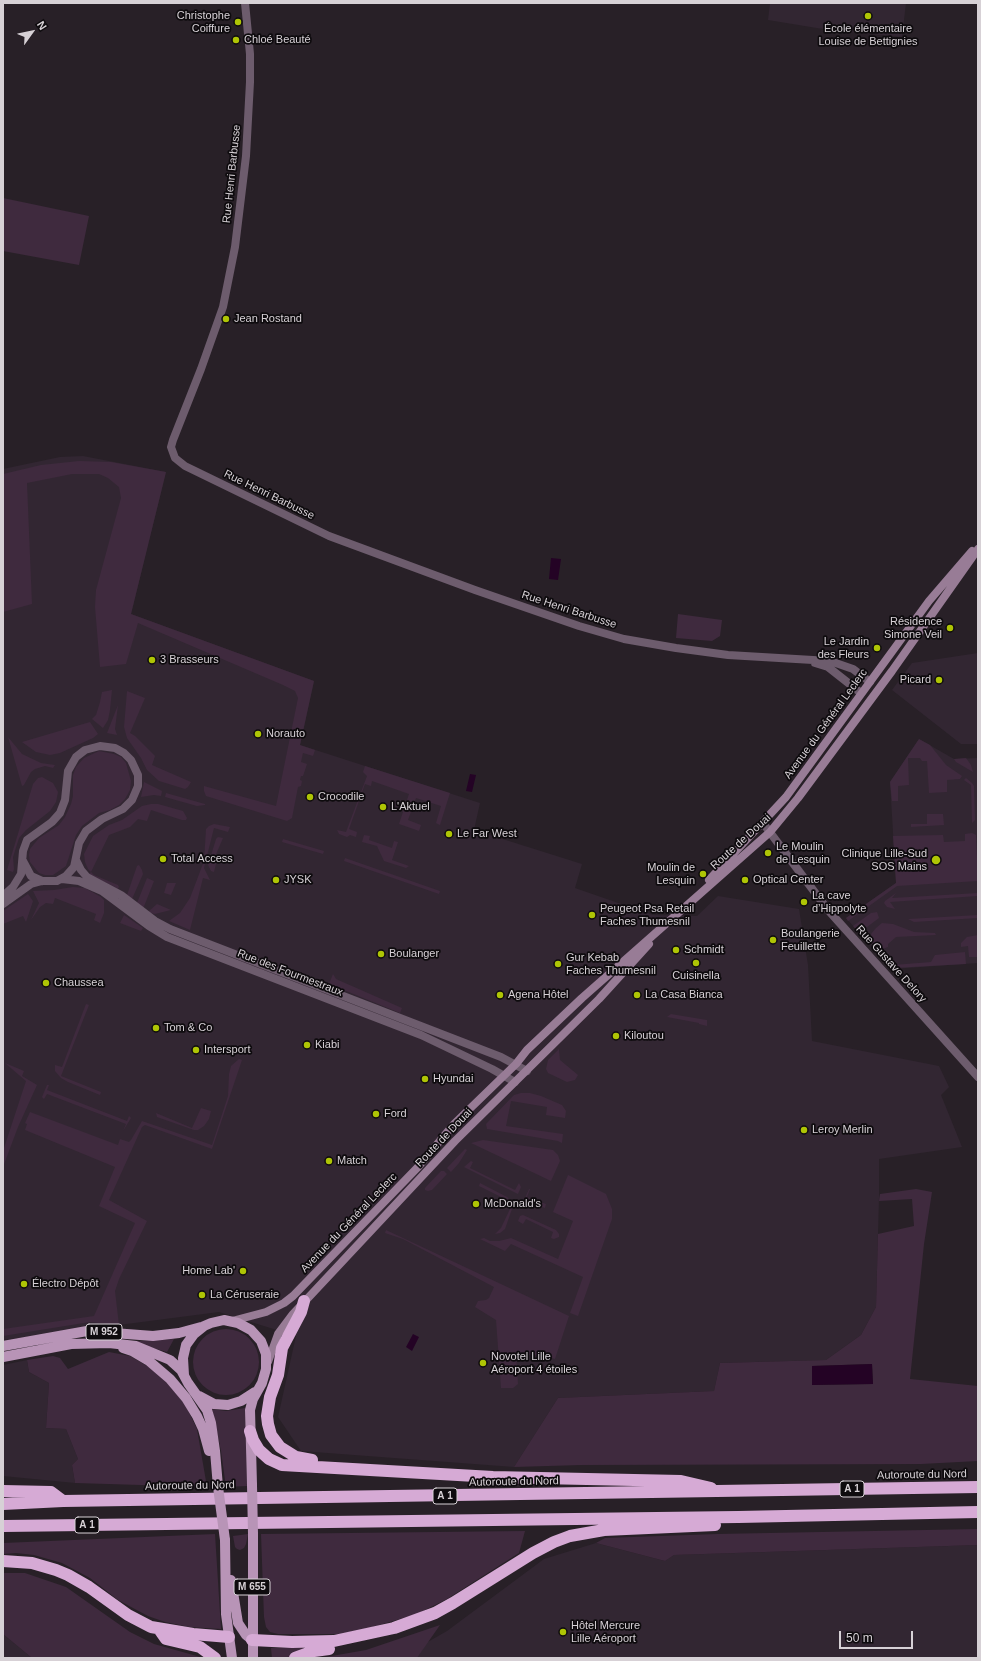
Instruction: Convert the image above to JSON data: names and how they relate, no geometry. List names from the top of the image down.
{
  "streets": {
    "highway": ["Autoroute du Nord", "A 1"],
    "main road": [
      "Avenue du Général Leclerc",
      "Route de Douai",
      "M 952",
      "M 655"
    ],
    "street": ["Rue Henri Barbusse", "Rue Gustave Delory", "Rue des Fourmestraux"]
  },
  "crossings": [
    ["Rue Henri Barbusse", "Avenue du Général Leclerc"],
    ["Avenue du Général Leclerc", "Route de Douai"],
    ["Avenue du Général Leclerc", "Rue Gustave Delory"],
    ["Avenue du Général Leclerc", "Rue des Fourmestraux"],
    ["Avenue du Général Leclerc", "M 952"],
    ["Avenue du Général Leclerc", "M 655"],
    ["Route de Douai", "Rue Gustave Delory"],
    ["Route de Douai", "Rue des Fourmestraux"],
    ["Route de Douai", "M 952"],
    ["Route de Douai", "M 655"],
    ["M 952", "M 655"]
  ],
  "places": [
    "École élémentaire Louise de Bettignies",
    "Christophe Coiffure",
    "Chloé Beauté",
    "Jean Rostand",
    "Résidence Simone Veil",
    "Le Jardin des Fleurs",
    "3 Brasseurs",
    "Picard",
    "Norauto",
    "Crocodile",
    "L'Aktuel",
    "Le Far West",
    "Le Moulin de Lesquin",
    "Total Access",
    "Clinique Lille-Sud SOS Mains",
    "Moulin de Lesquin",
    "JYSK",
    "Optical Center",
    "La cave d’Hippolyte",
    "Peugeot Psa Retail Faches Thumesnil",
    "Boulangerie Feuillette",
    "Schmidt",
    "Boulanger",
    "Cuisinella",
    "Gur Kebab Faches Thumesnil",
    "Chaussea",
    "Agena Hôtel",
    "La Casa Bianca",
    "Tom & Co",
    "Kiloutou",
    "Kiabi",
    "Intersport",
    "Hyundai",
    "Ford",
    "Leroy Merlin",
    "Match",
    "McDonald's",
    "Home Lab'",
    "Électro Dépôt",
    "La Céruseraie",
    "Novotel Lille Aéroport 4 étoiles",
    "Hôtel Mercure Lille Aéroport"
  ],
  "scale_bar": "50 m",
  "north": "top right"
}
